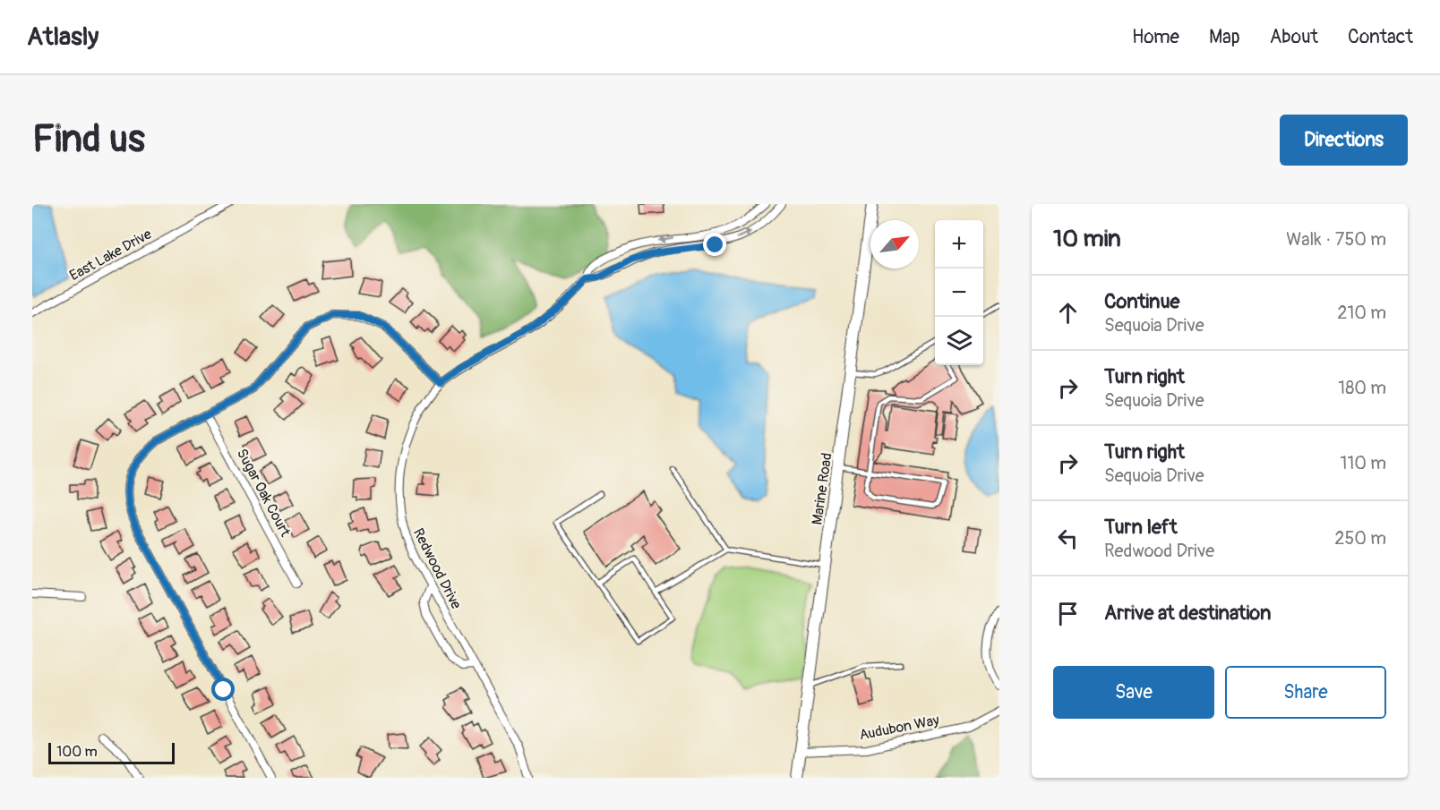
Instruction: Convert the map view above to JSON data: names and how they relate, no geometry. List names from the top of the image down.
{
  "streets": {
    "main road": ["Marine Road"],
    "street": [
      "East Lake Drive",
      "Sugar Oak Court",
      "Redwood Drive",
      "Audubon Way"
    ]
  },
  "crossings": [
    ["Marine Road", "Audubon Way"]
  ],
  "scale_bar": "100 m",
  "north": "top right",
  "page": {
    "header": "Atlasly",
    "nav": [
      "Home",
      "Map",
      "About",
      "Contact"
    ],
    "buttons": [
      "Directions",
      ["Save", "Share"]
    ],
    "title": "Find us",
    "heading": ["10 min", "Walk · 750 m"],
    "map_buttons": ["+", "−"],
    "list": [
      ["Continue", "Sequoia Drive", "210 m"],
      ["Turn right", "Sequoia Drive", "180 m"],
      ["Turn right", "Sequoia Drive", "110 m"],
      ["Turn left", "Redwood Drive", "250 m"],
      "Arrive at destination"
    ],
    "scale": "100 m"
  }
}
